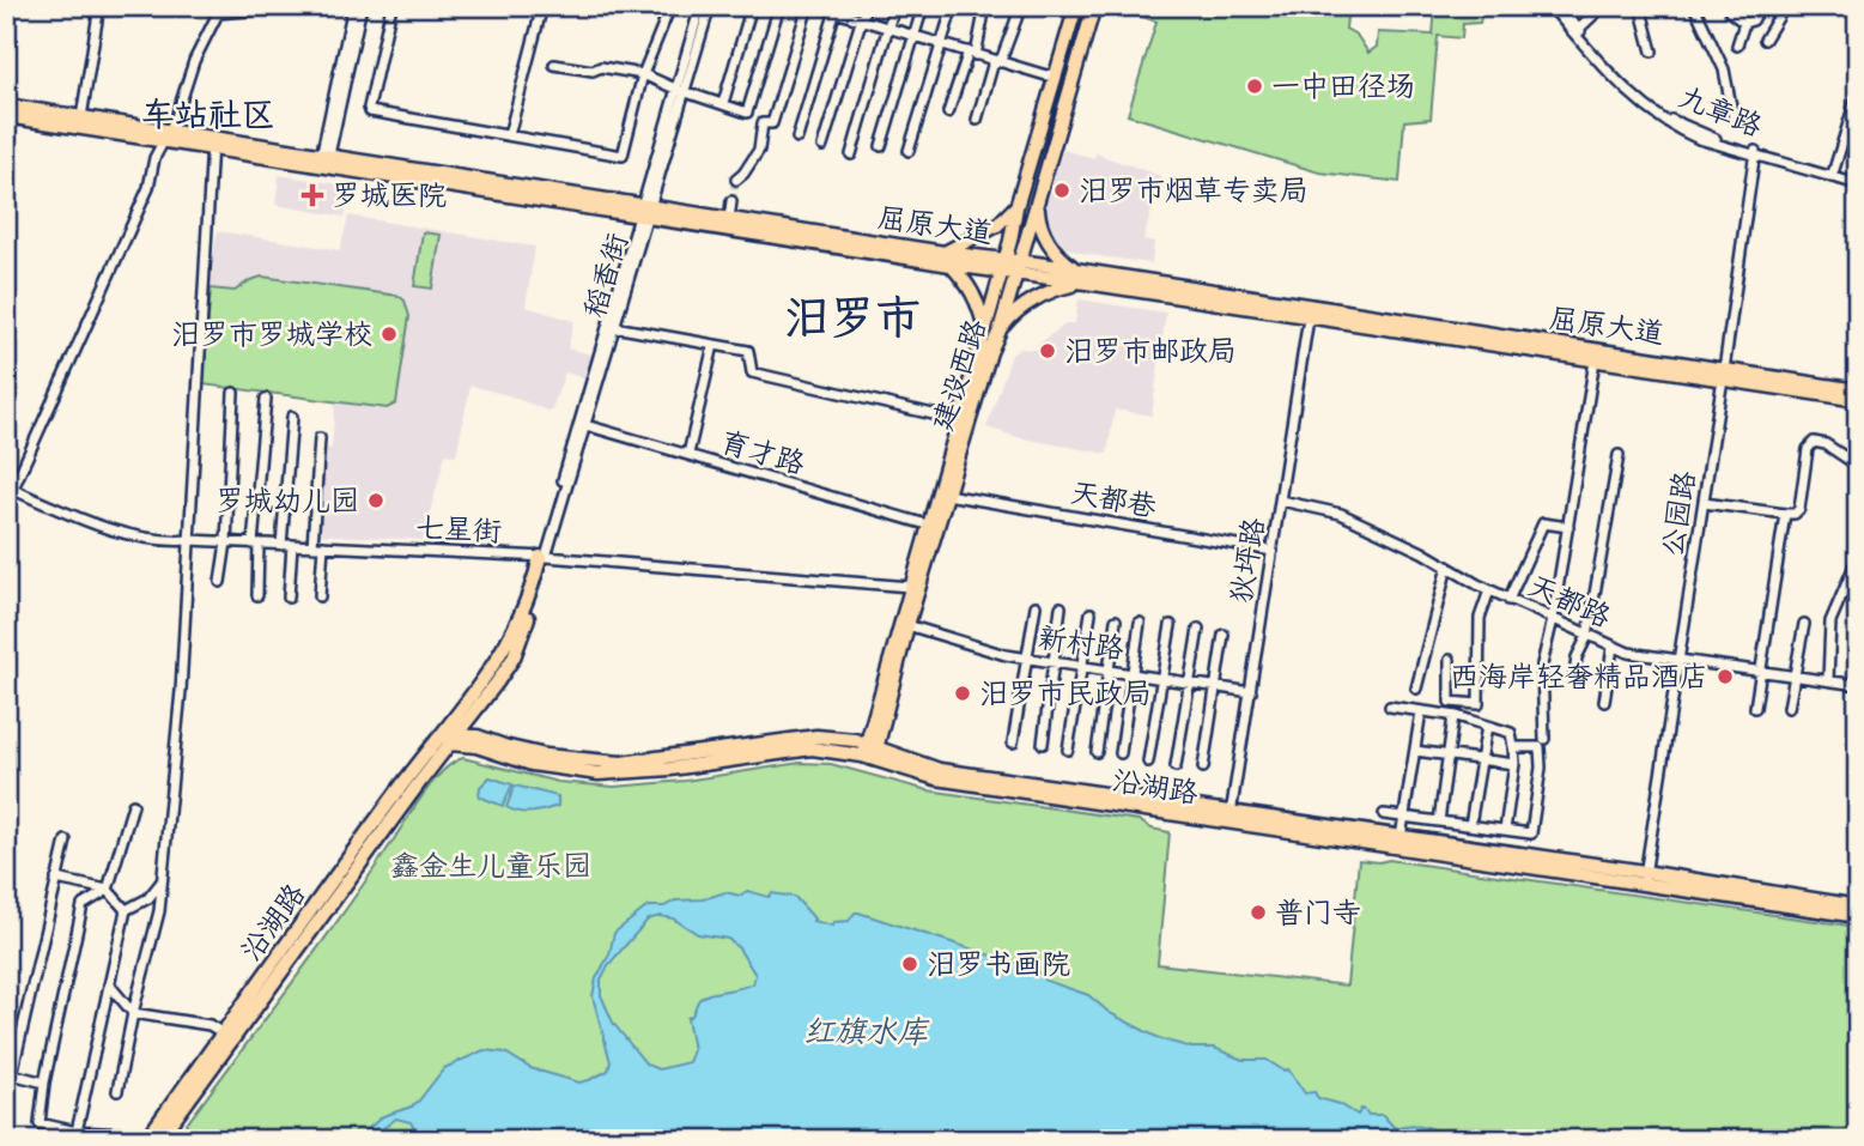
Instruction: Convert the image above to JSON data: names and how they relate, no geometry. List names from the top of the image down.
{
  "streets": {
    "main road": ["屈原大道", "建设西路", "沿湖路"],
    "street": [
      "九章路",
      "稻香街",
      "育才路",
      "天都巷",
      "公园路",
      "七星街",
      "狄坪路",
      "天都路",
      "新村路"
    ]
  },
  "crossings": [
    ["九章路", "公园路"],
    ["屈原大道", "稻香街"],
    ["屈原大道", "建设西路"],
    ["屈原大道", "公园路"],
    ["屈原大道", "狄坪路"],
    ["稻香街", "育才路"],
    ["稻香街", "七星街"],
    ["稻香街", "沿湖路"],
    ["建设西路", "育才路"],
    ["建设西路", "天都巷"],
    ["建设西路", "七星街"],
    ["建设西路", "新村路"],
    ["建设西路", "沿湖路"],
    ["天都巷", "狄坪路"],
    ["公园路", "天都路"],
    ["公园路", "沿湖路"],
    ["七星街", "沿湖路"],
    ["狄坪路", "天都路"],
    ["狄坪路", "新村路"],
    ["狄坪路", "沿湖路"]
  ],
  "districts": ["车站社区", "汨罗市"],
  "water": ["红旗水库"],
  "parks": ["鑫金生儿童乐园"],
  "places": {
    "other": [
      "一中田径场",
      "汨罗市烟草专卖局",
      "汨罗市罗城学校",
      "汨罗市邮政局",
      "罗城幼儿园",
      "西海岸轻奢精品酒店",
      "汨罗市民政局",
      "普门寺",
      "汨罗书画院"
    ],
    "health": ["罗城医院"]
  }
}
